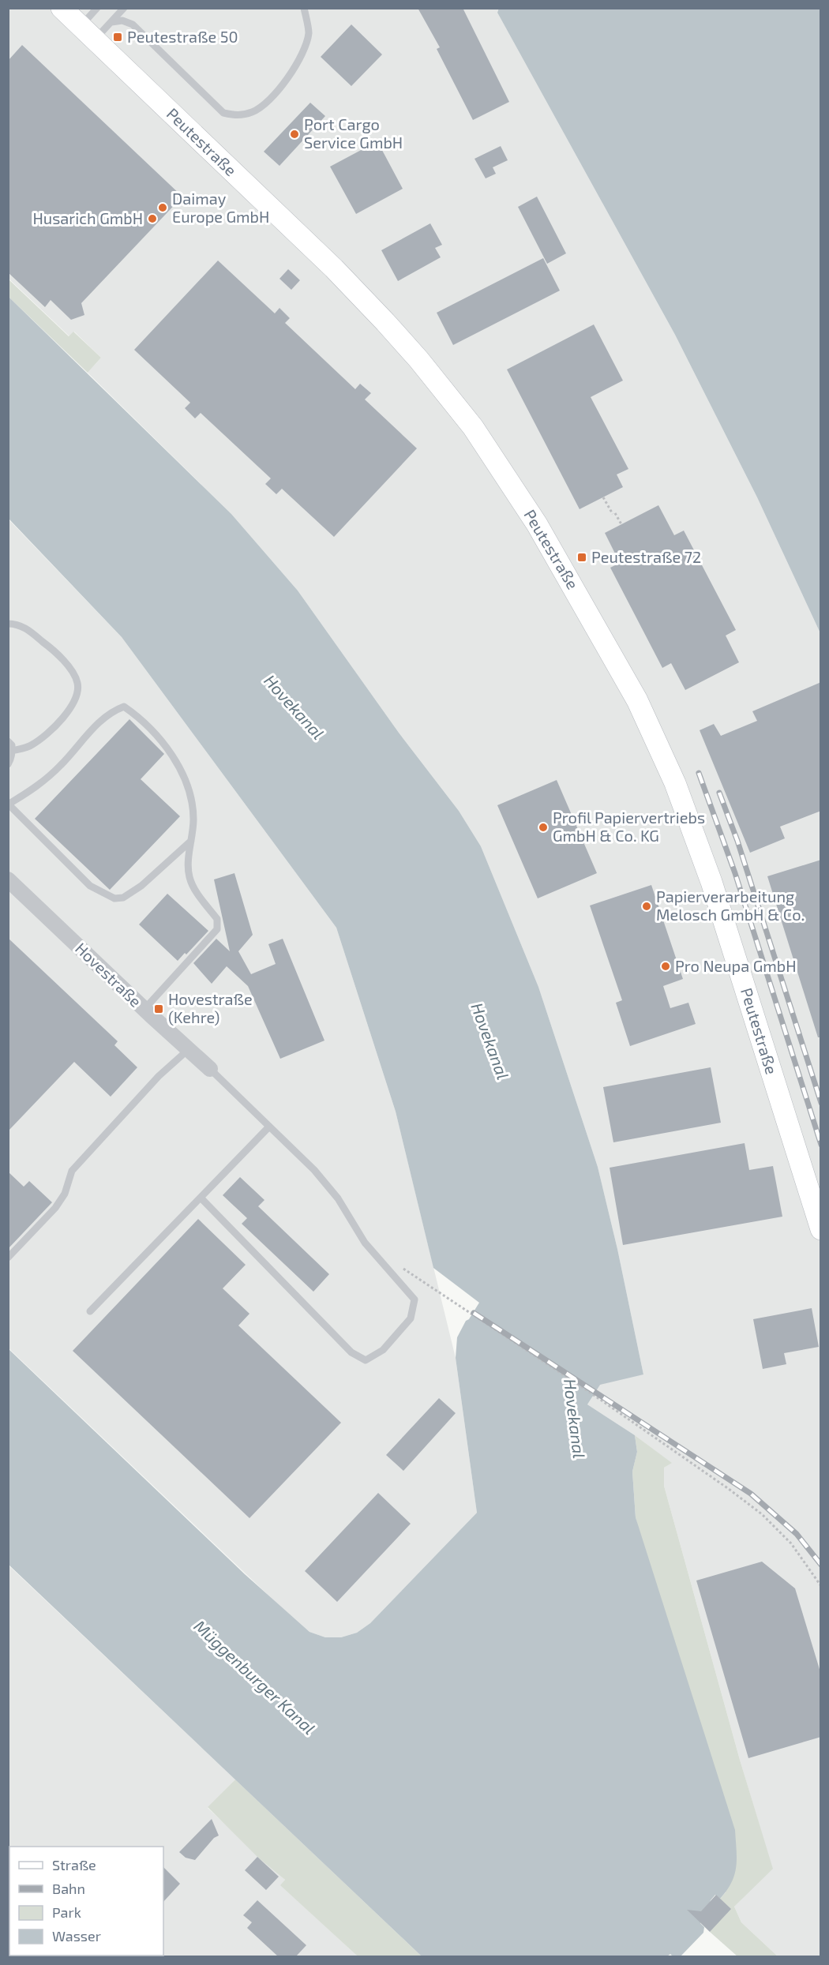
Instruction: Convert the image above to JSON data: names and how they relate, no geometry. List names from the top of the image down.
{
  "streets": {
    "street": ["Peutestraße", "Hovestraße"]
  },
  "water": ["Hovekanal", "Müggenburger Kanal"],
  "places": {
    "transit": ["Peutestraße 50", "Peutestraße 72", "Hovestraße (Kehre)"],
    "other": [
      "Port Cargo Service GmbH",
      "Daimay Europe GmbH",
      "Husarich GmbH",
      "Profil Papiervertriebs GmbH & Co. KG",
      "Papierverarbeitung Melosch GmbH & Co.",
      "Pro Neupa GmbH"
    ]
  },
  "legend": [
    "Straße",
    "Bahn",
    "Park",
    "Wasser"
  ]
}
